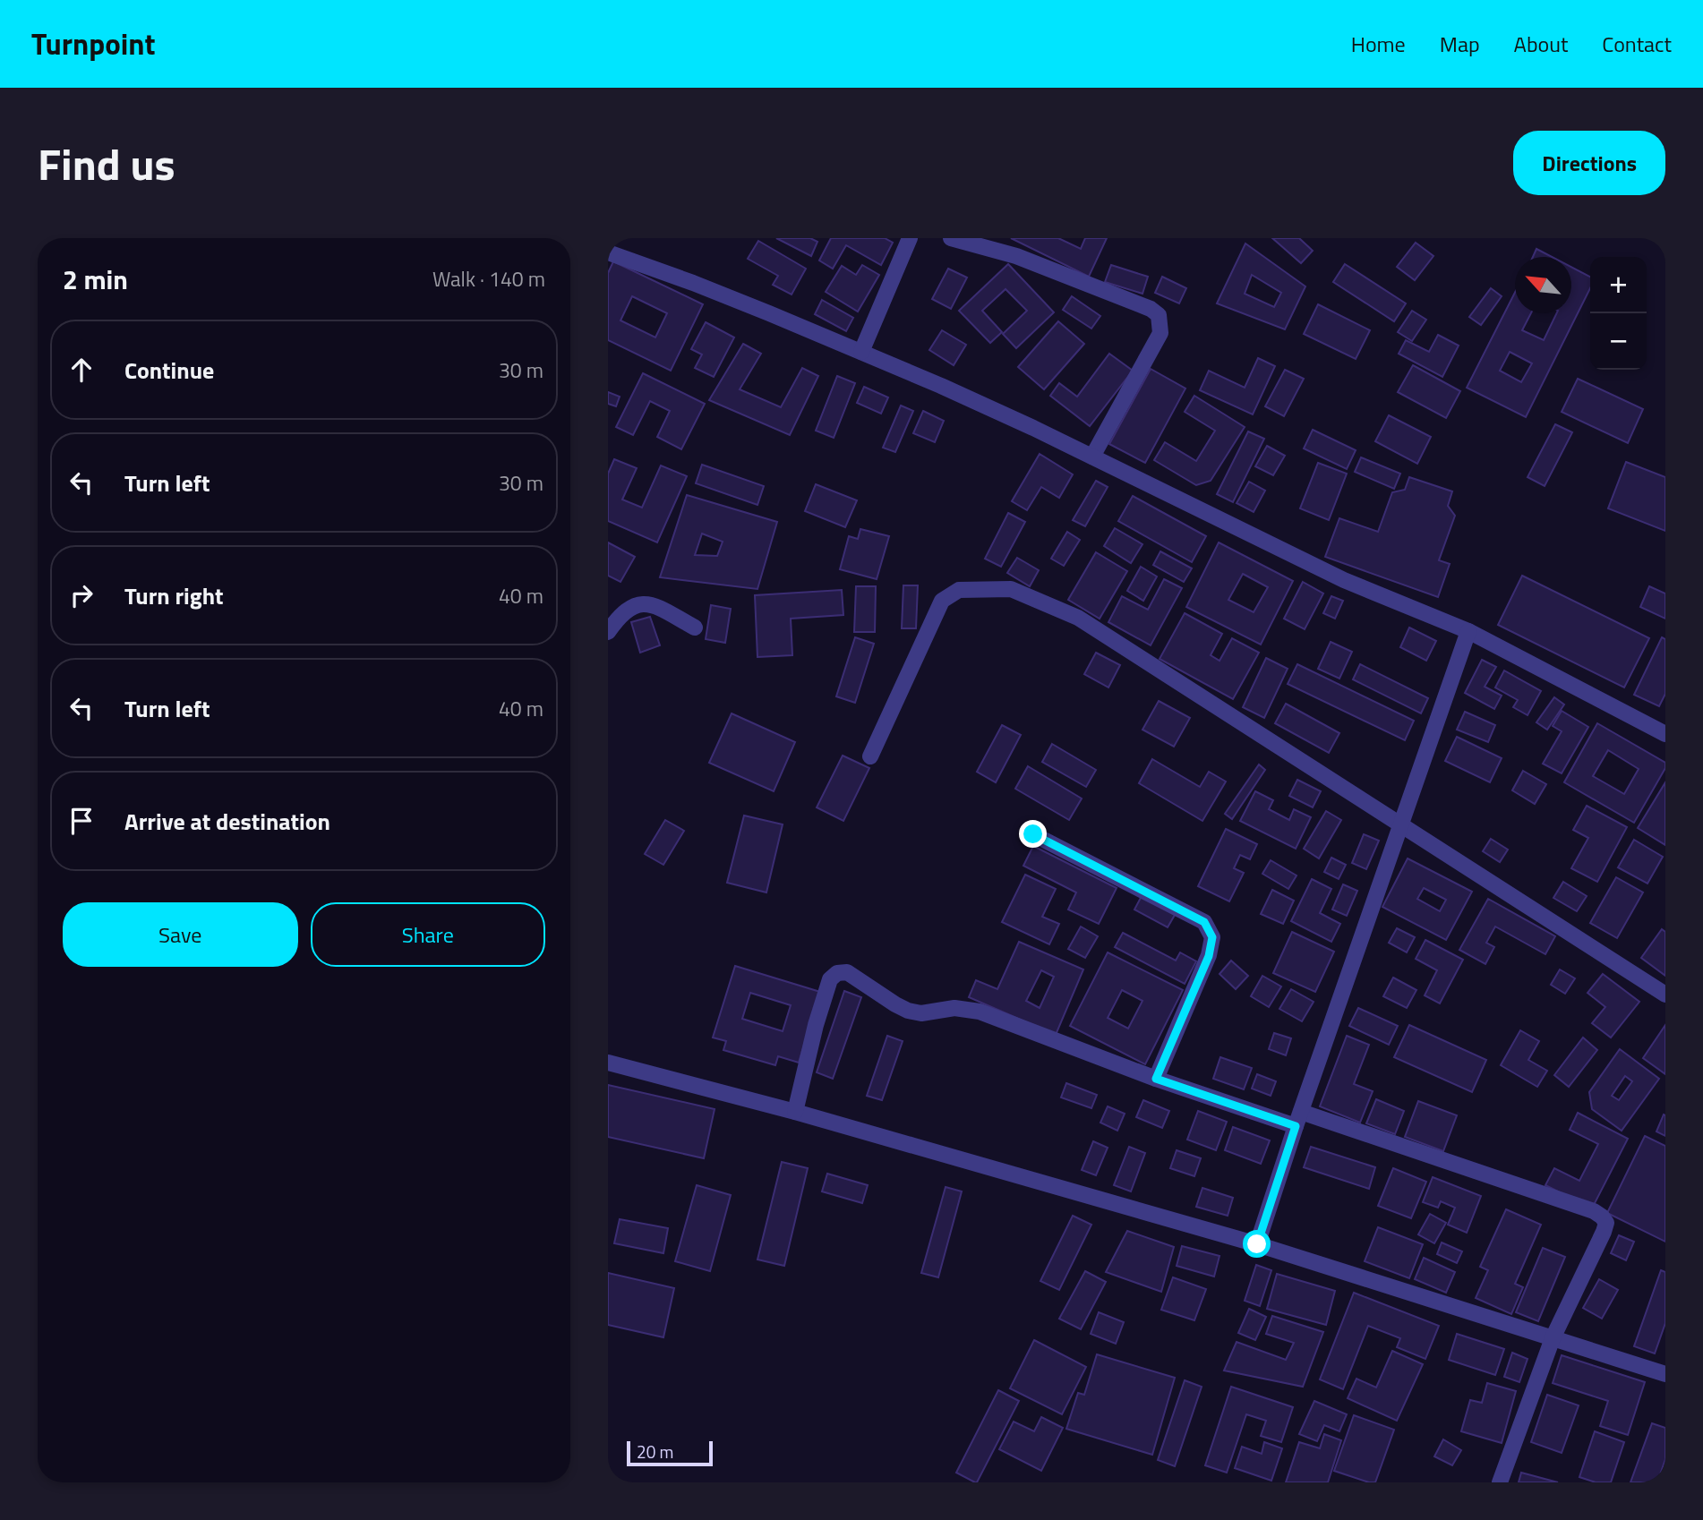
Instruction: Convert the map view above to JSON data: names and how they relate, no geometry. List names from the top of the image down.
{
  "scale_bar": "20 m",
  "north": "top left",
  "page": {
    "header": "Turnpoint",
    "nav": [
      "Home",
      "Map",
      "About",
      "Contact"
    ],
    "title": "Find us",
    "buttons": [
      "Directions",
      ["Save", "Share"]
    ],
    "heading": ["2 min", "Walk · 140 m"],
    "map_buttons": ["+", "−"],
    "list": [
      ["Continue", "30 m"],
      ["Turn left", "30 m"],
      ["Turn right", "40 m"],
      ["Turn left", "40 m"],
      "Arrive at destination"
    ],
    "scale": "20 m"
  }
}
